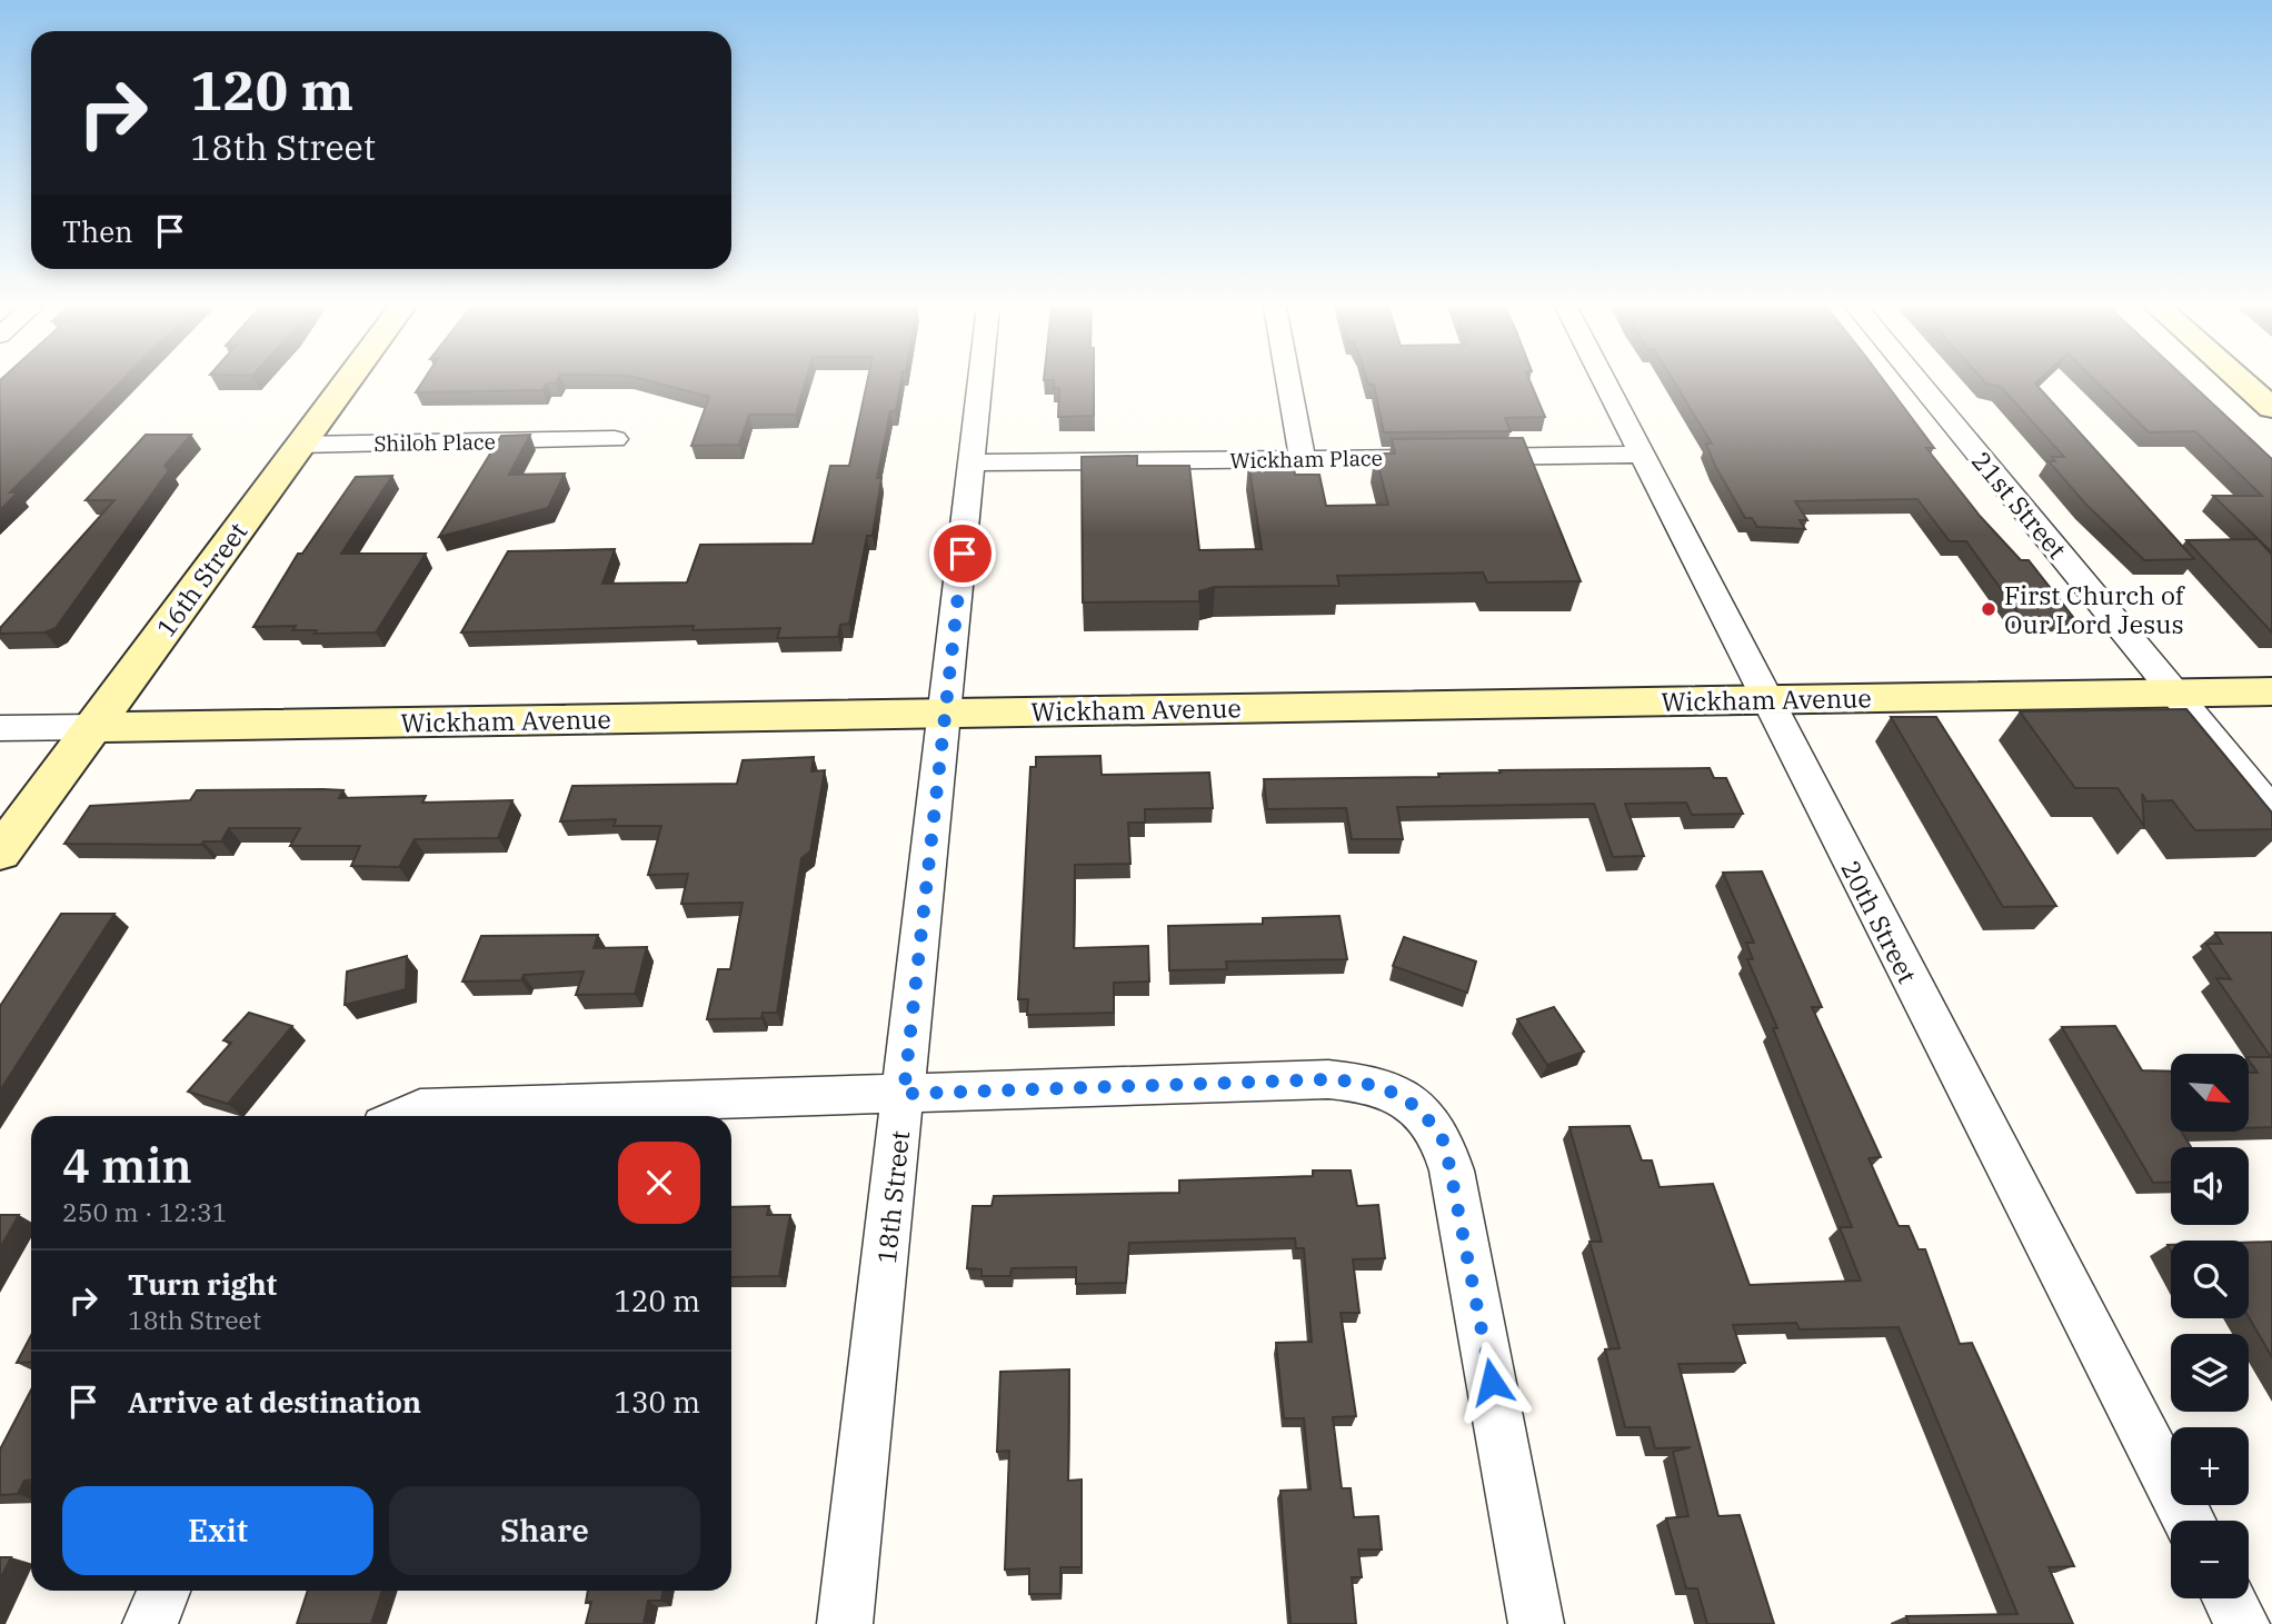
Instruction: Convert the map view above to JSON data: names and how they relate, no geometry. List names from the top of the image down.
{
  "streets": {
    "street": [
      "Shiloh Place",
      "Wickham Place",
      "21st Street",
      "16th Street",
      "Wickham Avenue",
      "20th Street",
      "18th Street"
    ]
  },
  "crossings": [
    ["Shiloh Place", "16th Street"],
    ["Wickham Place", "20th Street"],
    ["Wickham Place", "18th Street"],
    ["21st Street", "Wickham Avenue"],
    ["16th Street", "Wickham Avenue"],
    ["Wickham Avenue", "20th Street"],
    ["Wickham Avenue", "18th Street"]
  ],
  "places": ["First Church of Our Lord Jesus"],
  "north": "bottom right",
  "page": {
    "turn": ["120 m", "18th Street"],
    "then": "Then",
    "map_buttons": ["+", "−"],
    "heading": ["4 min", "250 m · 12:31"],
    "list": [
      {
        "name": "Turn right",
        "note": "18th Street",
        "value": "120 m"
      },
      {
        "name": "Arrive at destination",
        "value": "130 m"
      }
    ],
    "buttons": ["Exit", "Share"]
  }
}
